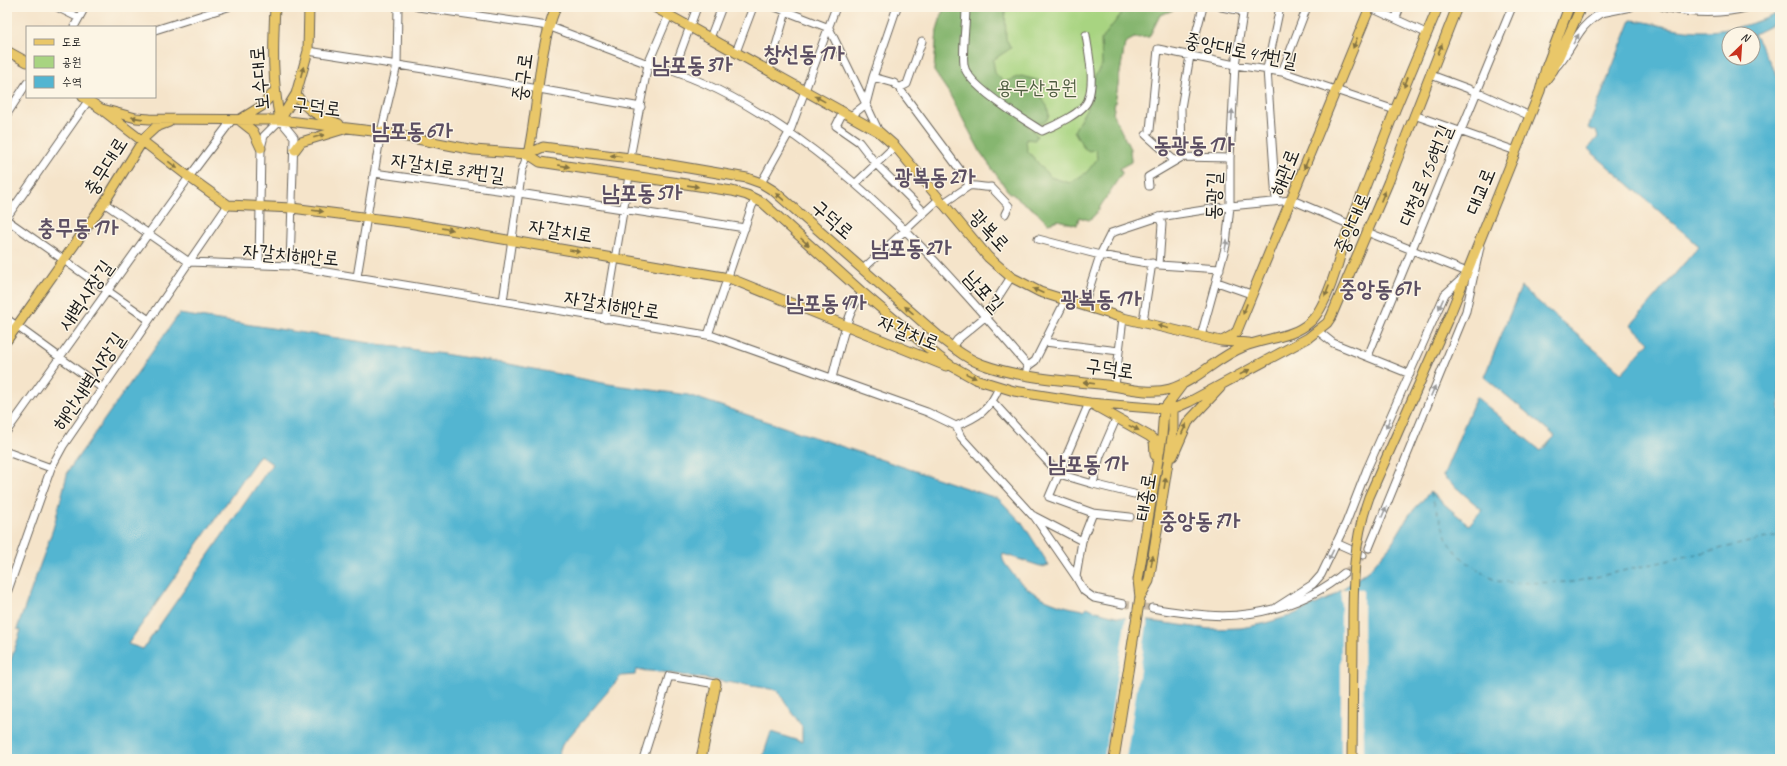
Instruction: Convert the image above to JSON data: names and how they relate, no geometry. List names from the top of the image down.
{
  "streets": {
    "main road": [
      "중구로",
      "보수대로",
      "구덕로",
      "충무대로",
      "해관로",
      "대교로",
      "중앙대로",
      "자갈치로",
      "광복로",
      "태종로"
    ],
    "street": [
      "중앙대로41번길",
      "자갈치로37번길",
      "대청로156번길",
      "동광길",
      "자갈치해안로",
      "남포길",
      "새벽시장길",
      "해안새벽시장길"
    ]
  },
  "crossings": [
    ["중앙대로41번길", "해관로"],
    ["중앙대로41번길", "동광길"],
    ["중앙대로41번길", "중앙대로"],
    ["중구로", "구덕로"],
    ["중구로", "자갈치로37번길"],
    ["중구로", "남포길"],
    ["보수대로", "구덕로"],
    ["구덕로", "충무대로"],
    ["구덕로", "자갈치로37번길"],
    ["구덕로", "중앙대로"],
    ["구덕로", "자갈치로"],
    ["구덕로", "남포길"],
    ["구덕로", "태종로"],
    ["자갈치로37번길", "자갈치로"],
    ["자갈치로37번길", "자갈치해안로"],
    ["해관로", "광복로"],
    ["동광길", "광복로"],
    ["중앙대로", "광복로"],
    ["중앙대로", "태종로"],
    ["자갈치로", "자갈치해안로"],
    ["자갈치로", "해안새벽시장길"],
    ["자갈치해안로", "해안새벽시장길"]
  ],
  "one_way": ["해관로", "자갈치로"],
  "districts": [
    "창선동1가",
    "남포동3가",
    "남포동6가",
    "동광동1가",
    "광복동2가",
    "남포동5가",
    "충무동1가",
    "남포동2가",
    "중앙동6가",
    "광복동1가",
    "남포동4가",
    "남포동1가",
    "중앙동7가"
  ],
  "parks": ["용두산공원"],
  "legend": ["도로", "공원", "수역"],
  "north": "top right"
}
